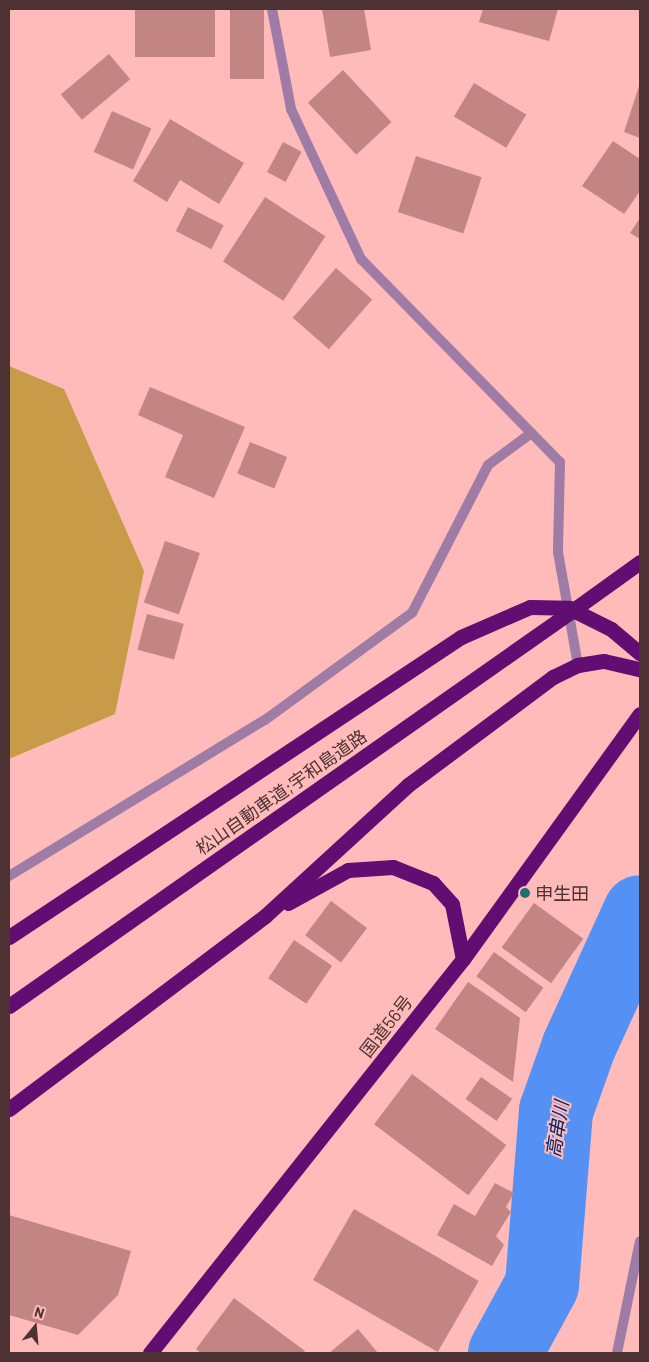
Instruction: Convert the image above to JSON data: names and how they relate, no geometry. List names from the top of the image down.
{
  "streets": {
    "highway": ["松山自動車道;宇和島道路", "国道56号"]
  },
  "water": ["高串川"],
  "places": ["申生田"],
  "north": "top"
}
